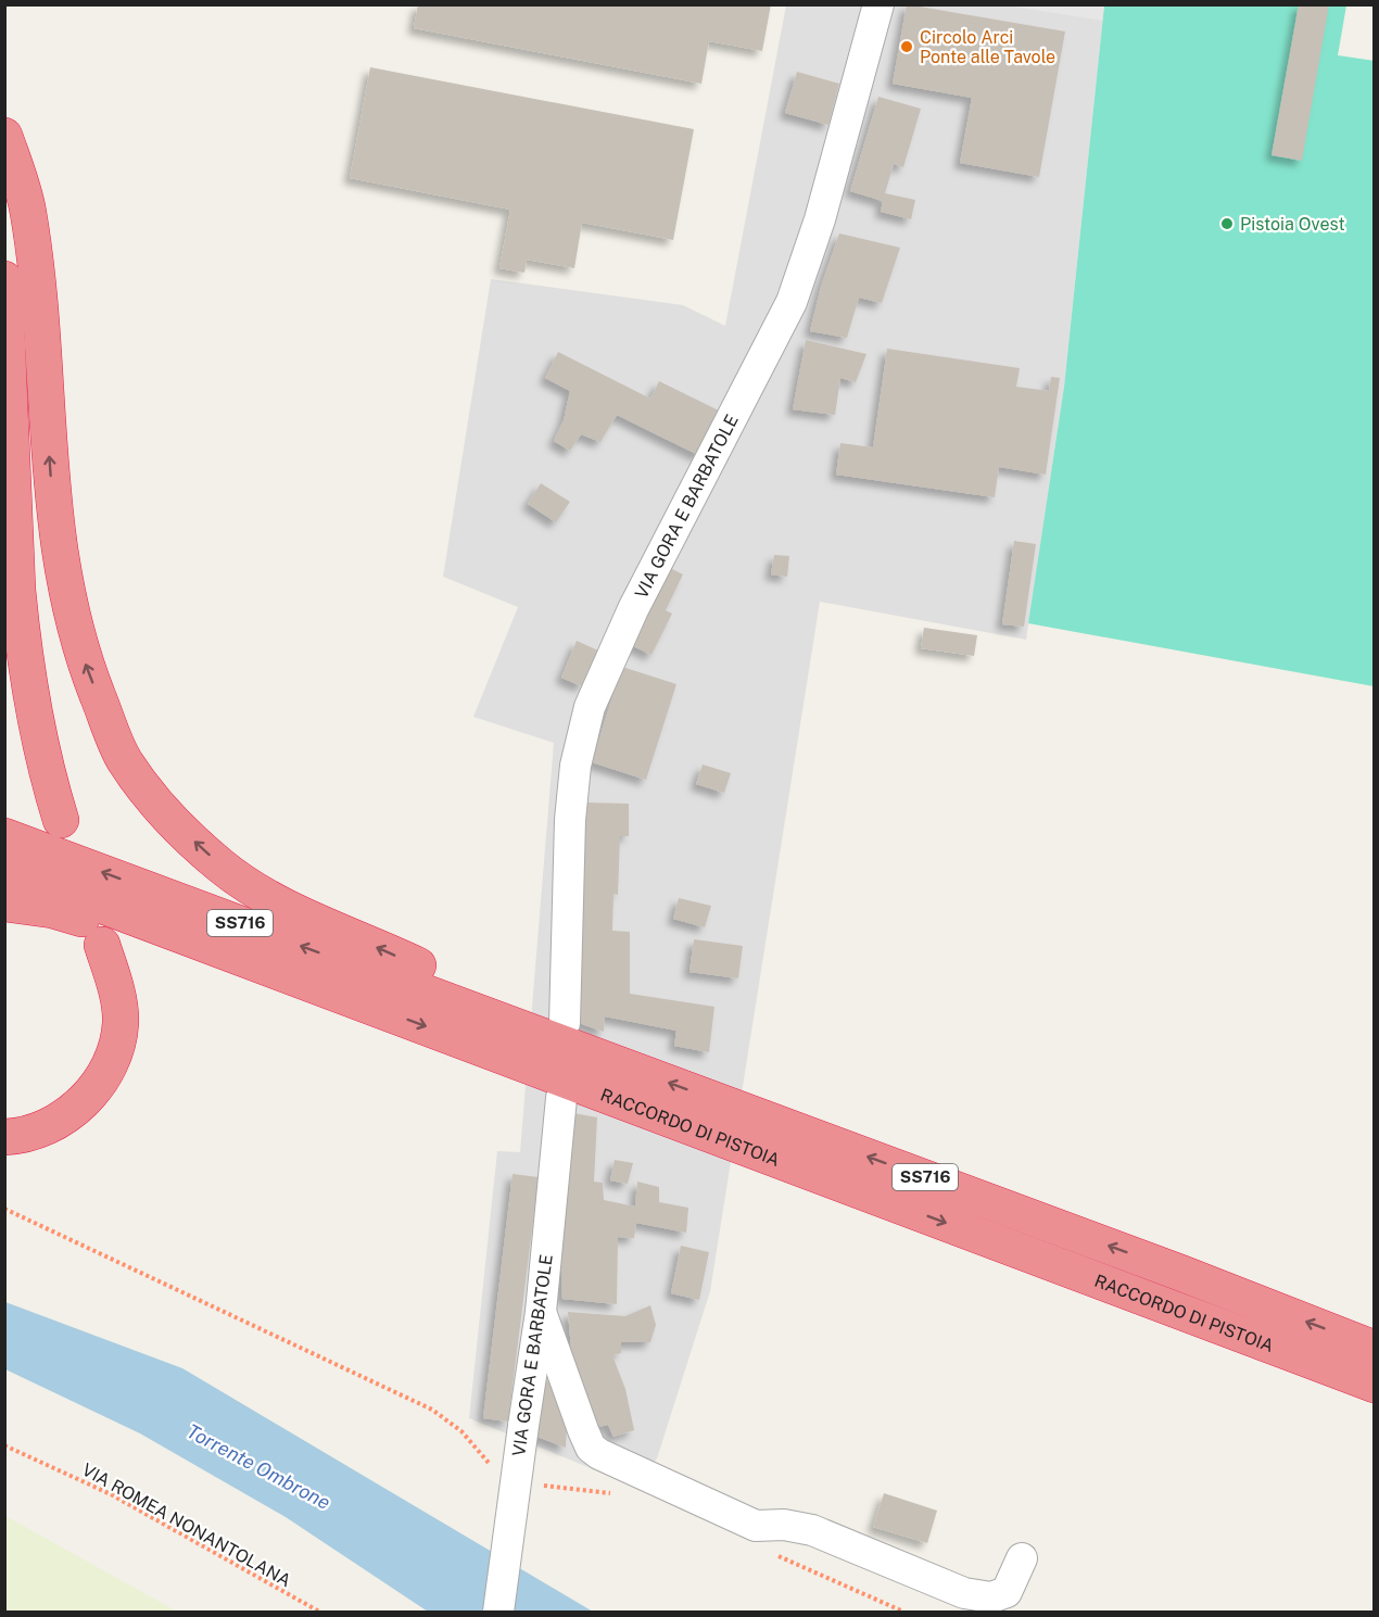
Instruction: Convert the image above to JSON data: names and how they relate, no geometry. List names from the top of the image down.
{
  "streets": {
    "highway": ["SS716", "RACCORDO DI PISTOIA"],
    "street": ["VIA GORA E BARBATOLE"],
    "path": ["VIA ROMEA NONANTOLANA"]
  },
  "water": ["Torrente Ombrone"],
  "places": ["Circolo Arci Ponte alle Tavole", "Pistoia Ovest"]
}
